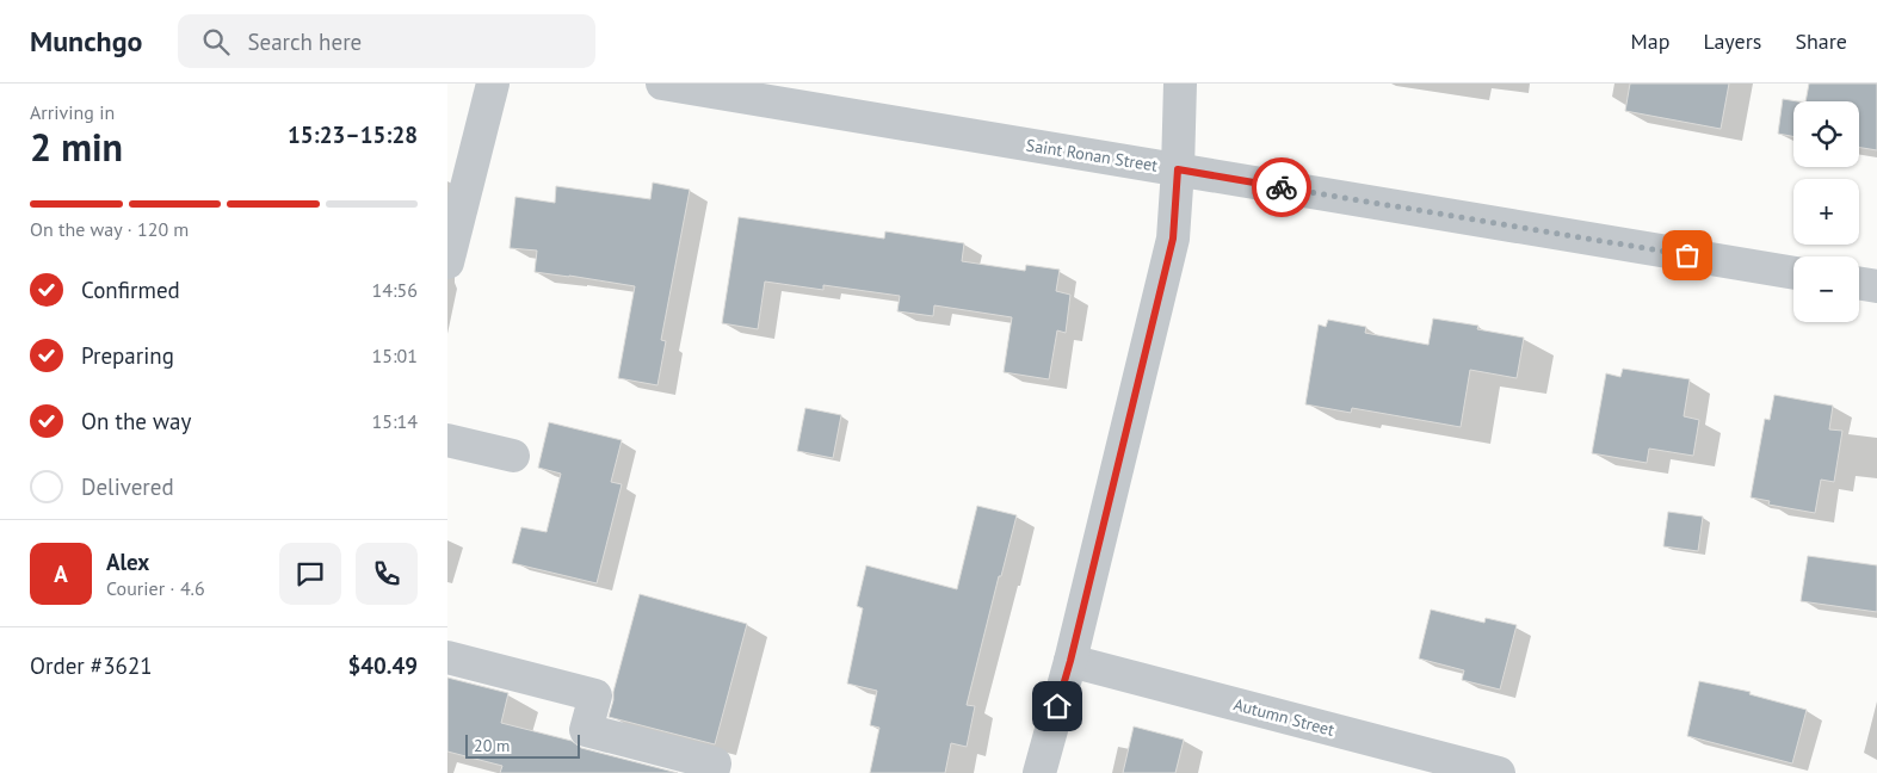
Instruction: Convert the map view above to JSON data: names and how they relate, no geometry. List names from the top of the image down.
{
  "streets": {
    "street": ["Saint Ronan Street", "Autumn Street"]
  },
  "scale_bar": "20 m",
  "page": {
    "header": "Munchgo",
    "search": "Search here",
    "nav": ["Map", "Layers", "Share"],
    "heading": ["2 min", "Arriving in", "15:23–15:28"],
    "panel": [
      "Alex",
      "Courier · 4.6",
      "Order #3621",
      "$40.49"
    ],
    "map_buttons": ["+", "−"],
    "bar": "On the way · 120 m",
    "list": [
      ["Confirmed", "14:56"],
      ["Preparing", "15:01"],
      ["On the way", "15:14"],
      "Delivered"
    ],
    "round": "A",
    "scale": "20 m"
  }
}
